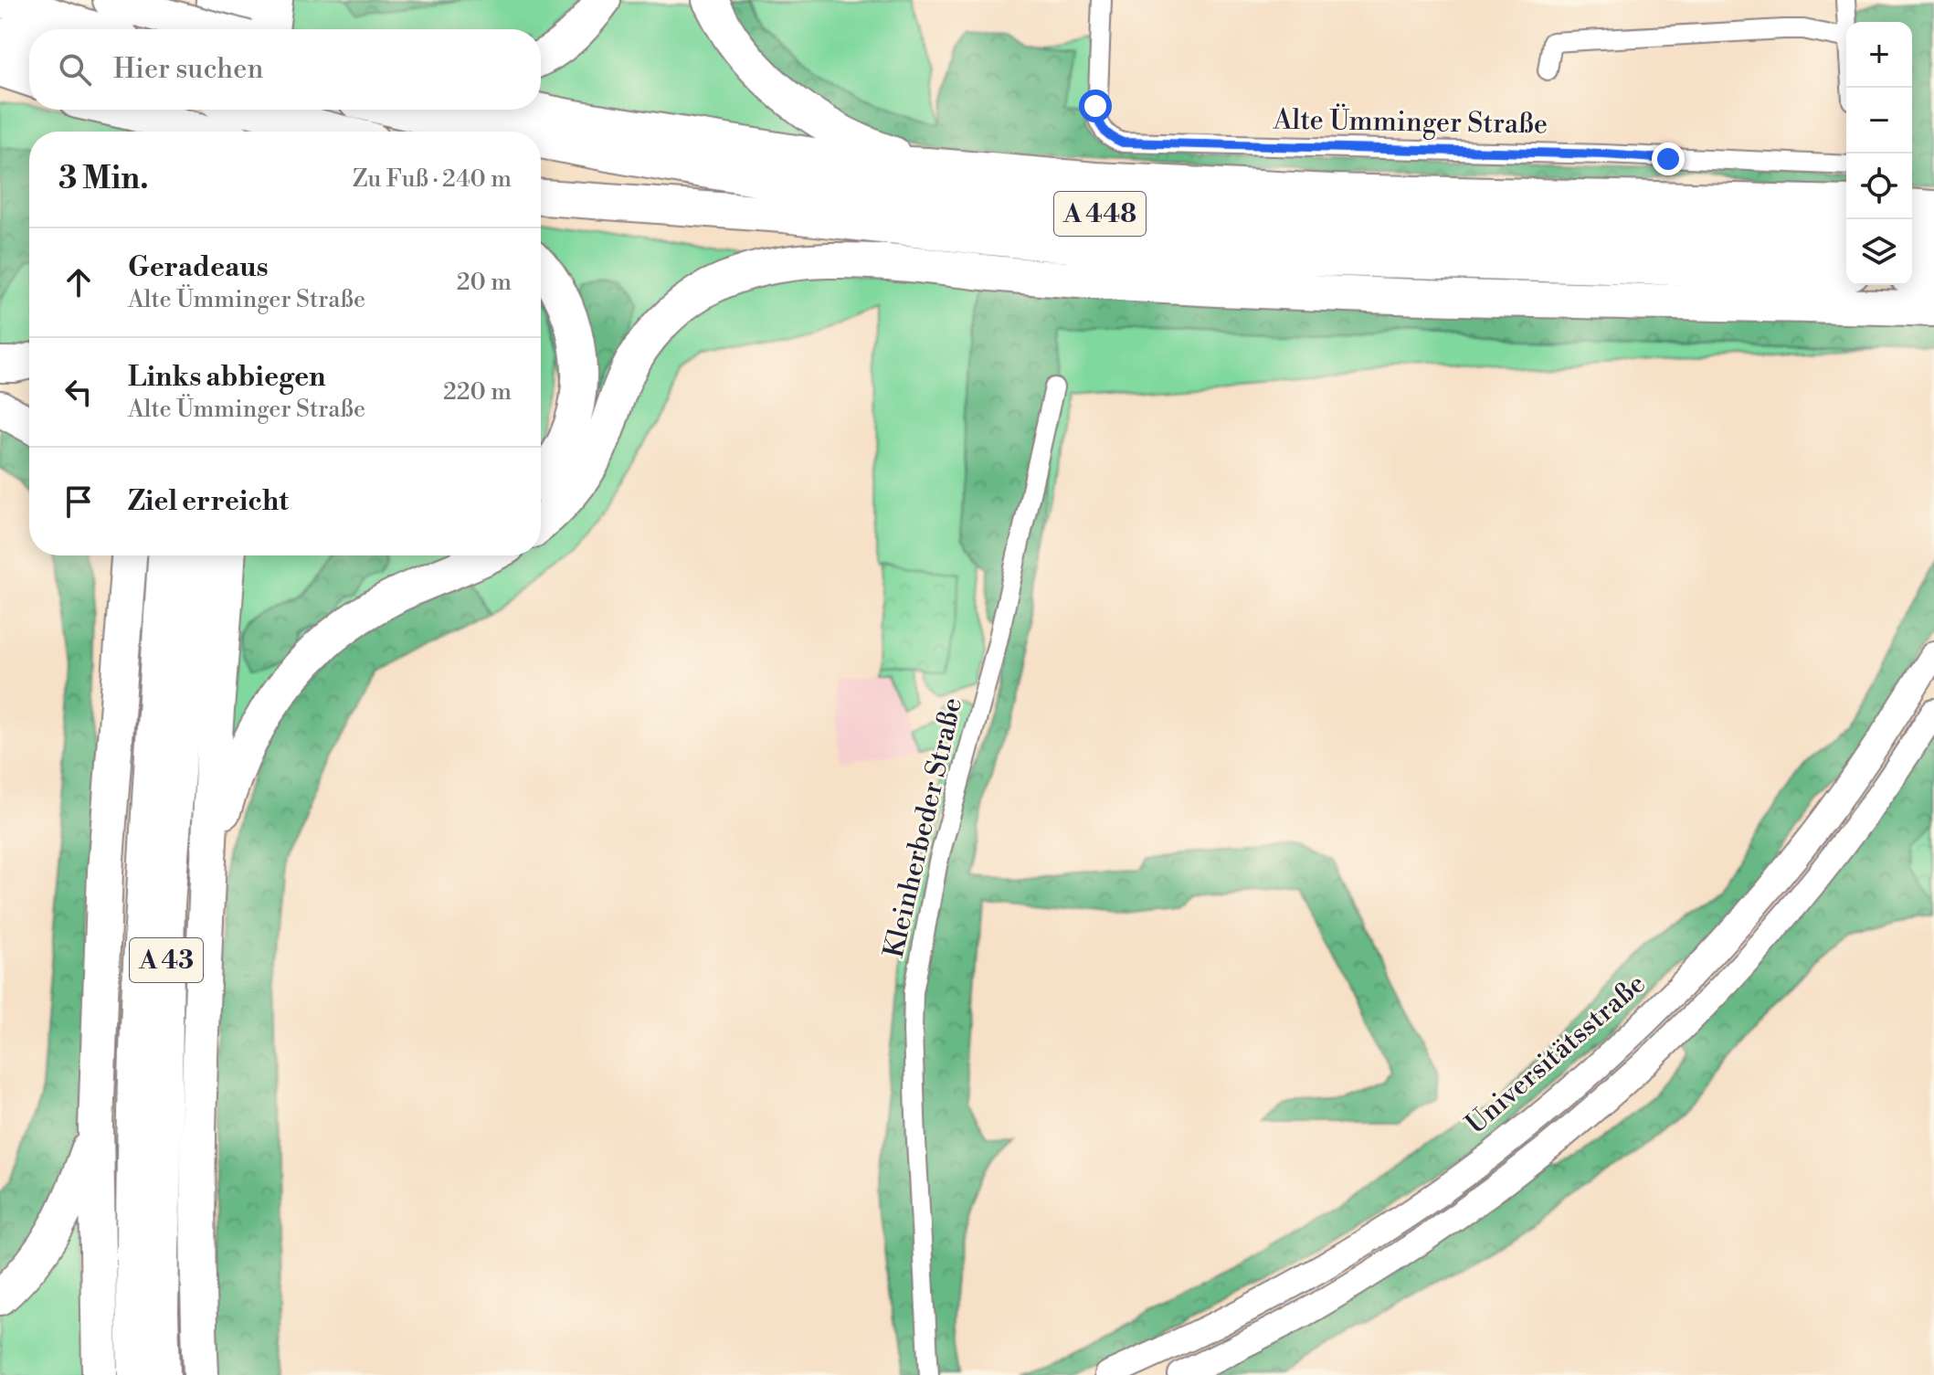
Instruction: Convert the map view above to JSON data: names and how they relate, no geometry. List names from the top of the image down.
{
  "streets": {
    "highway": ["A 448", "A 43"],
    "main road": ["Universitätsstraße"],
    "street": ["Alte Ümminger Straße", "Kleinherbeder Straße"]
  },
  "page": {
    "map_buttons": ["+", "−"],
    "search": "Hier suchen",
    "heading": ["3 Min.", "Zu Fuß · 240 m"],
    "list": [
      ["Geradeaus", "Alte Ümminger Straße", "20 m"],
      ["Links abbiegen", "Alte Ümminger Straße", "220 m"],
      "Ziel erreicht"
    ]
  }
}
